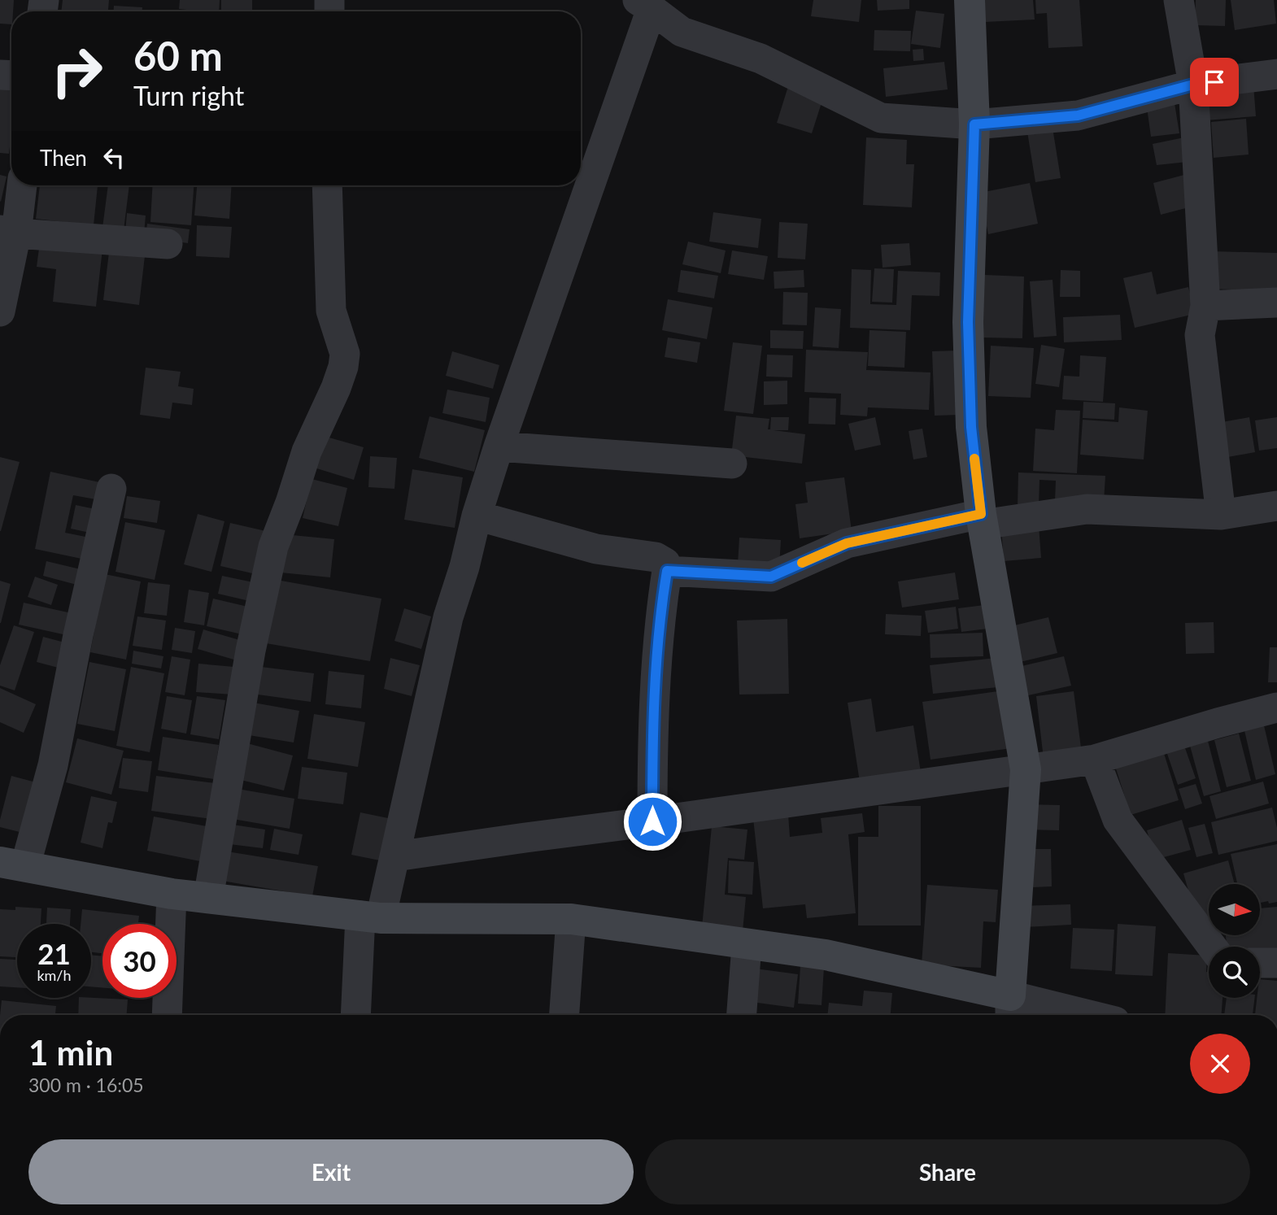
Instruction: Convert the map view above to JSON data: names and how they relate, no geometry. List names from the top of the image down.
{
  "north": "right",
  "page": {
    "turn": ["60 m", "Turn right"],
    "then": "Then",
    "speed": "21 km/h",
    "limit": "30",
    "heading": ["1 min", "300 m · 16:05"],
    "buttons": ["Exit", "Share"]
  }
}
